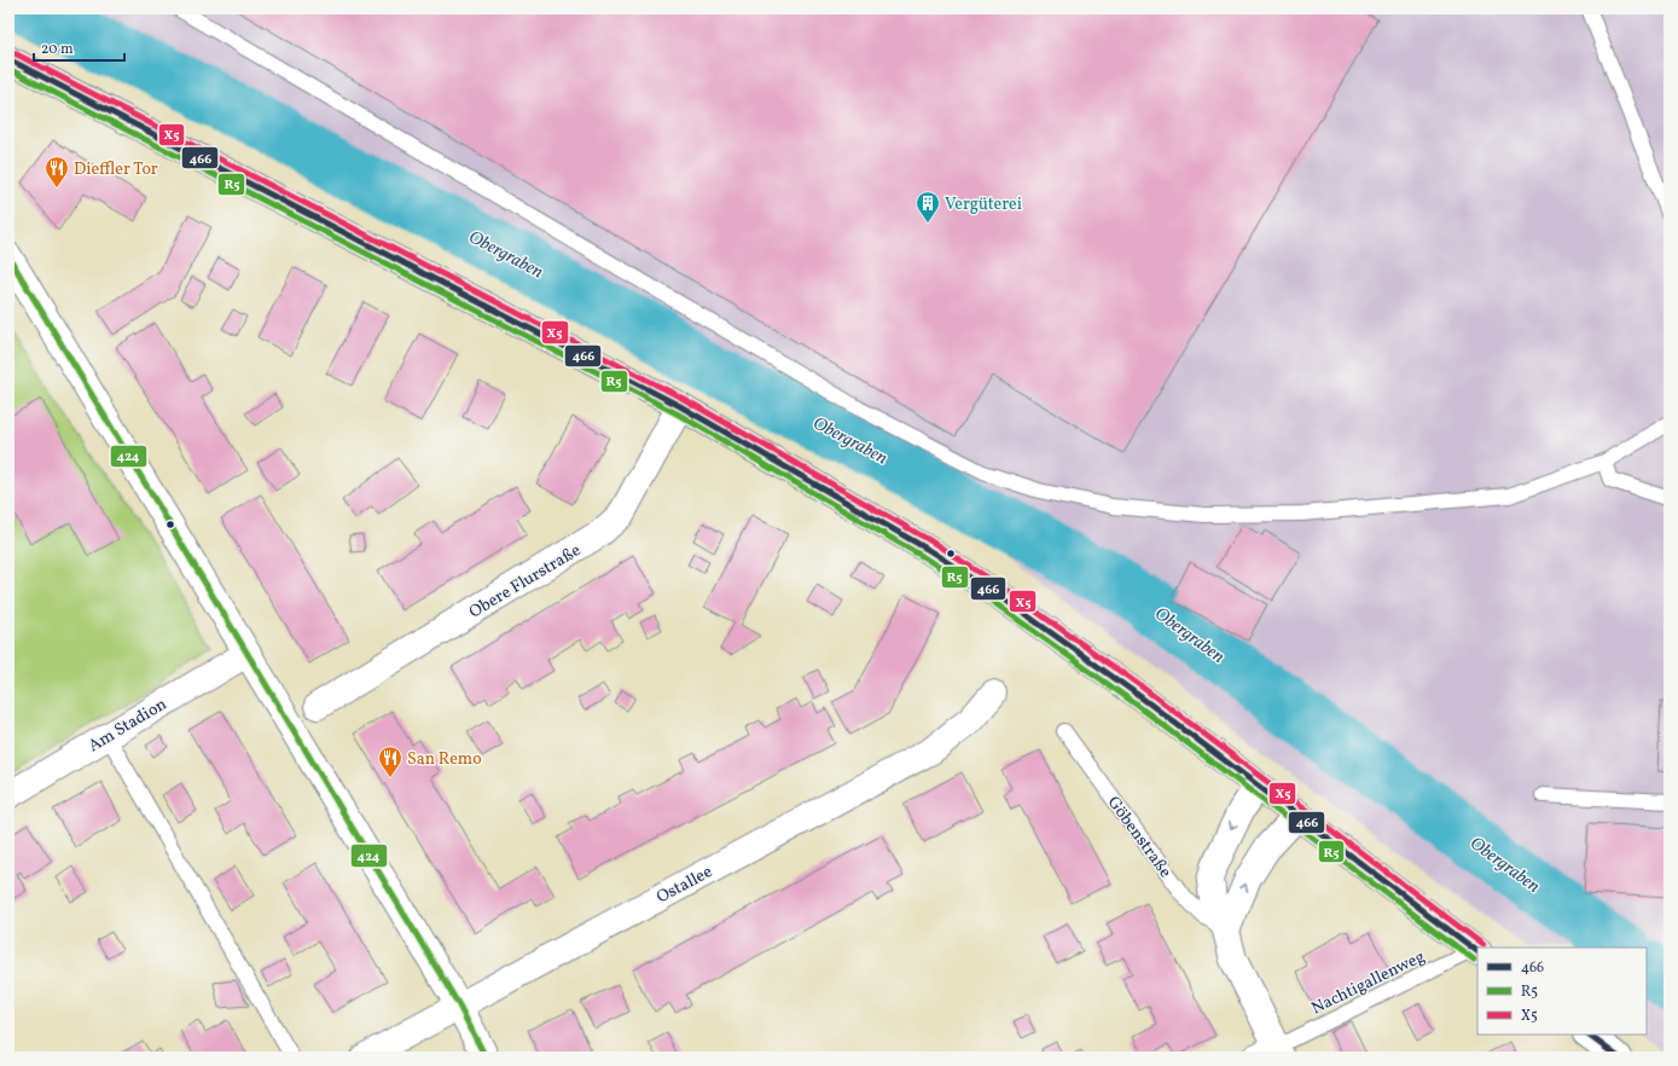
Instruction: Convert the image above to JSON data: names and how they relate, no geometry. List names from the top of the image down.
{
  "streets": {
    "street": ["Obere Flurstraße", "Am Stadion", "Ostallee"],
    "lane": ["Göbenstraße", "Nachtigallenweg"]
  },
  "water": ["Obergraben"],
  "places": {
    "restaurant": ["Dieffler Tor", "San Remo"],
    "building": ["Vergüterei"]
  },
  "lines": [
    "transit line X5",
    "transit line 466",
    "transit line R5",
    "transit line 424"
  ],
  "legend": ["466", "R5", "X5"],
  "scale_bar": "20 m"
}
